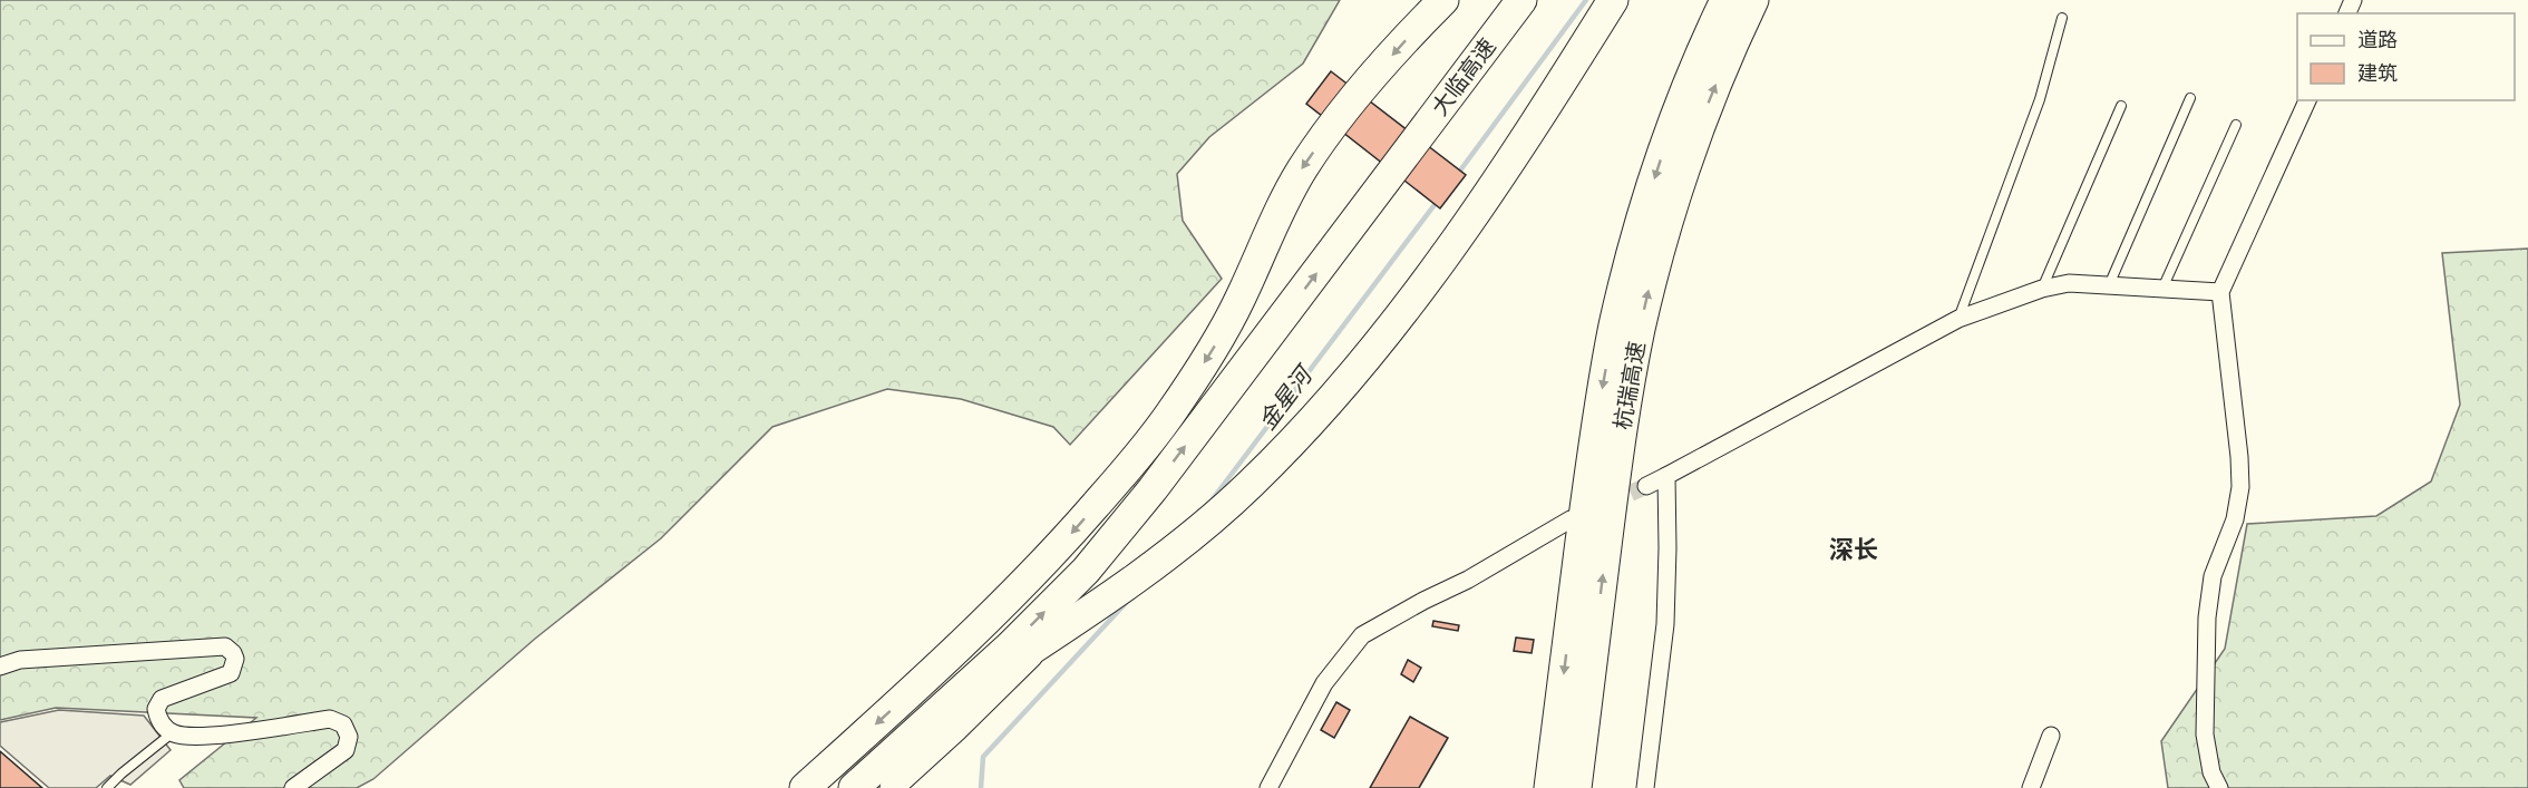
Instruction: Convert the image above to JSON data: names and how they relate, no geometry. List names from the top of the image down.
{
  "streets": {
    "highway": ["大临高速", "杭瑞高速"]
  },
  "districts": ["深长"],
  "water": ["金星河"],
  "legend": ["道路", "建筑"]
}
